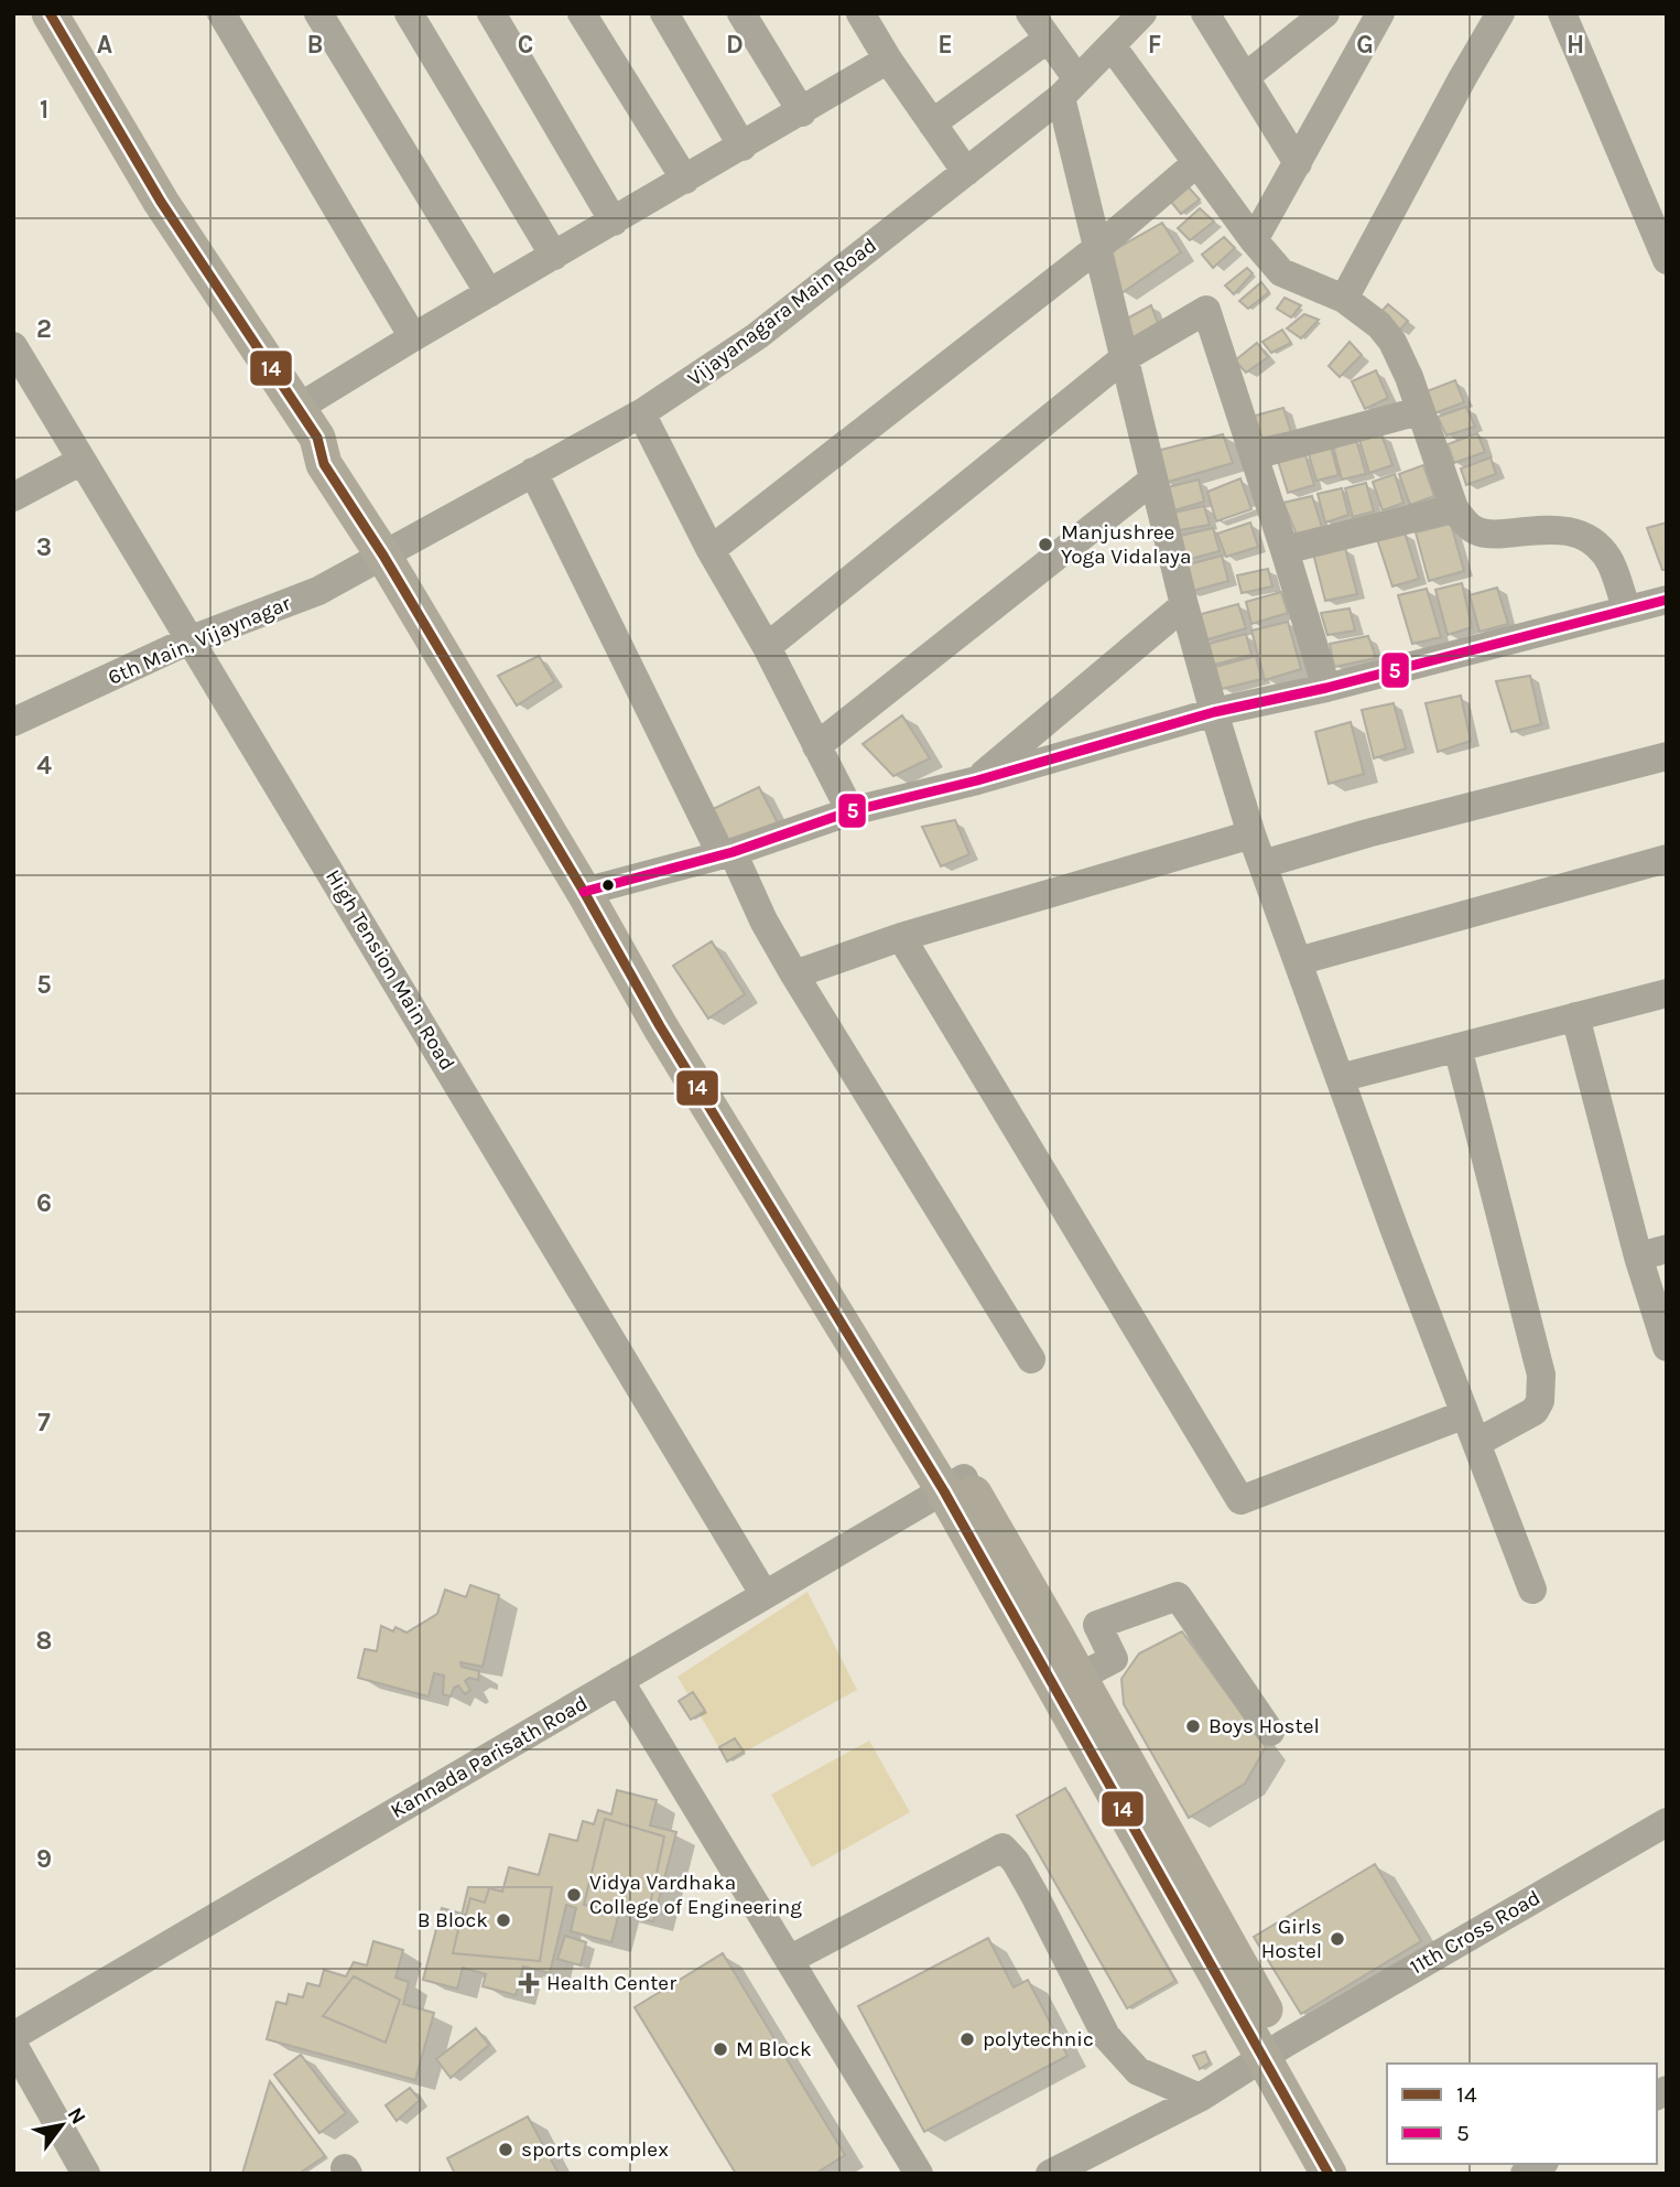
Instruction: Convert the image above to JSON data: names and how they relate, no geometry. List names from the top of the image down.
{
  "streets": {
    "street": [
      "Vijayanagara Main Road",
      "6th Main, Vijaynagar",
      "High Tension Main Road",
      "Kannada Parisath Road",
      "11th Cross Road"
    ]
  },
  "crossings": [
    ["Vijayanagara Main Road", "6th Main, Vijaynagar"],
    ["6th Main, Vijaynagar", "High Tension Main Road"],
    ["High Tension Main Road", "Kannada Parisath Road"]
  ],
  "places": {
    "other": [
      "Manjushree Yoga Vidalaya",
      "Boys Hostel",
      "Vidya Vardhaka College of Engineering",
      "B Block",
      "Girls Hostel",
      "polytechnic",
      "M Block",
      "sports complex"
    ],
    "health": ["Health Center"]
  },
  "lines": ["transit line 14", "transit line 5"],
  "legend": ["14", "5"],
  "north": "top right",
  "grid": {
    "columns": [
      "A",
      "B",
      "C",
      "D",
      "E",
      "F",
      "G",
      "H"
    ],
    "rows": [
      "1",
      "2",
      "3",
      "4",
      "5",
      "6",
      "7",
      "8",
      "9"
    ]
  }
}
